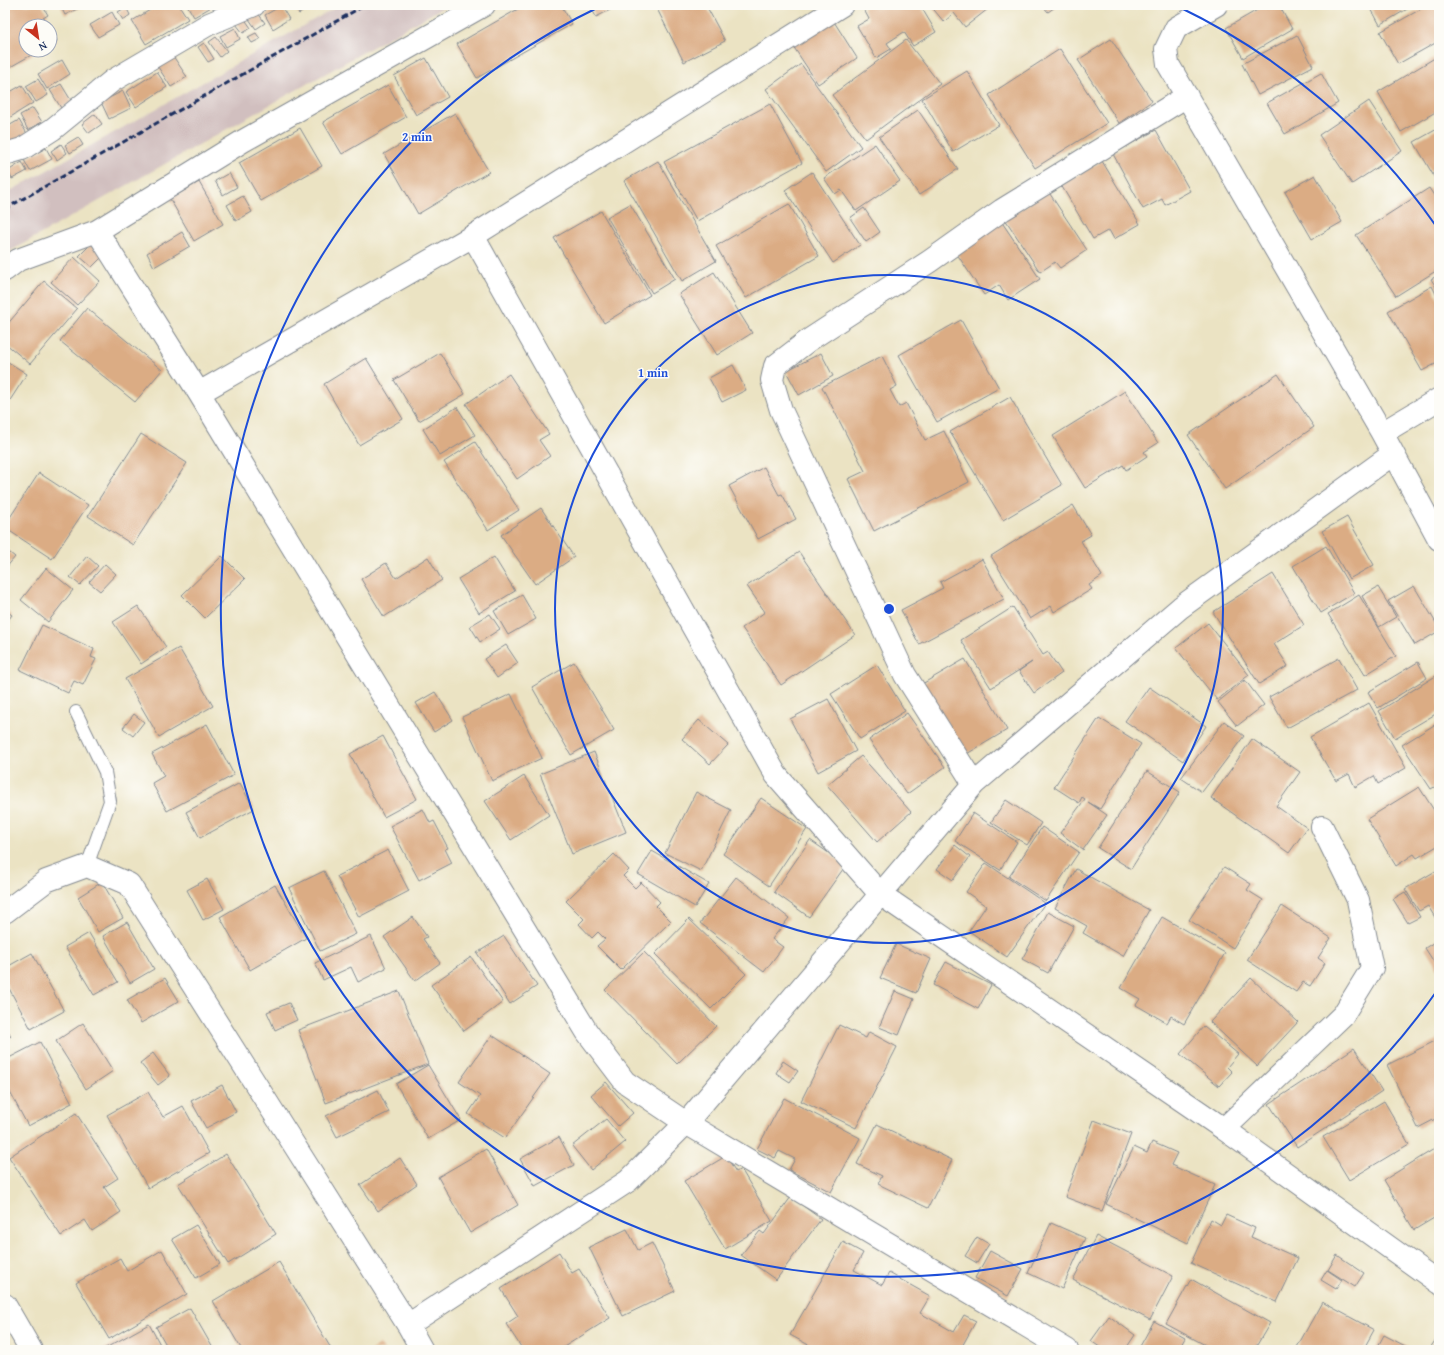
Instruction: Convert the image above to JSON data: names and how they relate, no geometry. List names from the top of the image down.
{
  "north": "bottom right",
  "rings": ["2 min", "1 min"]
}
